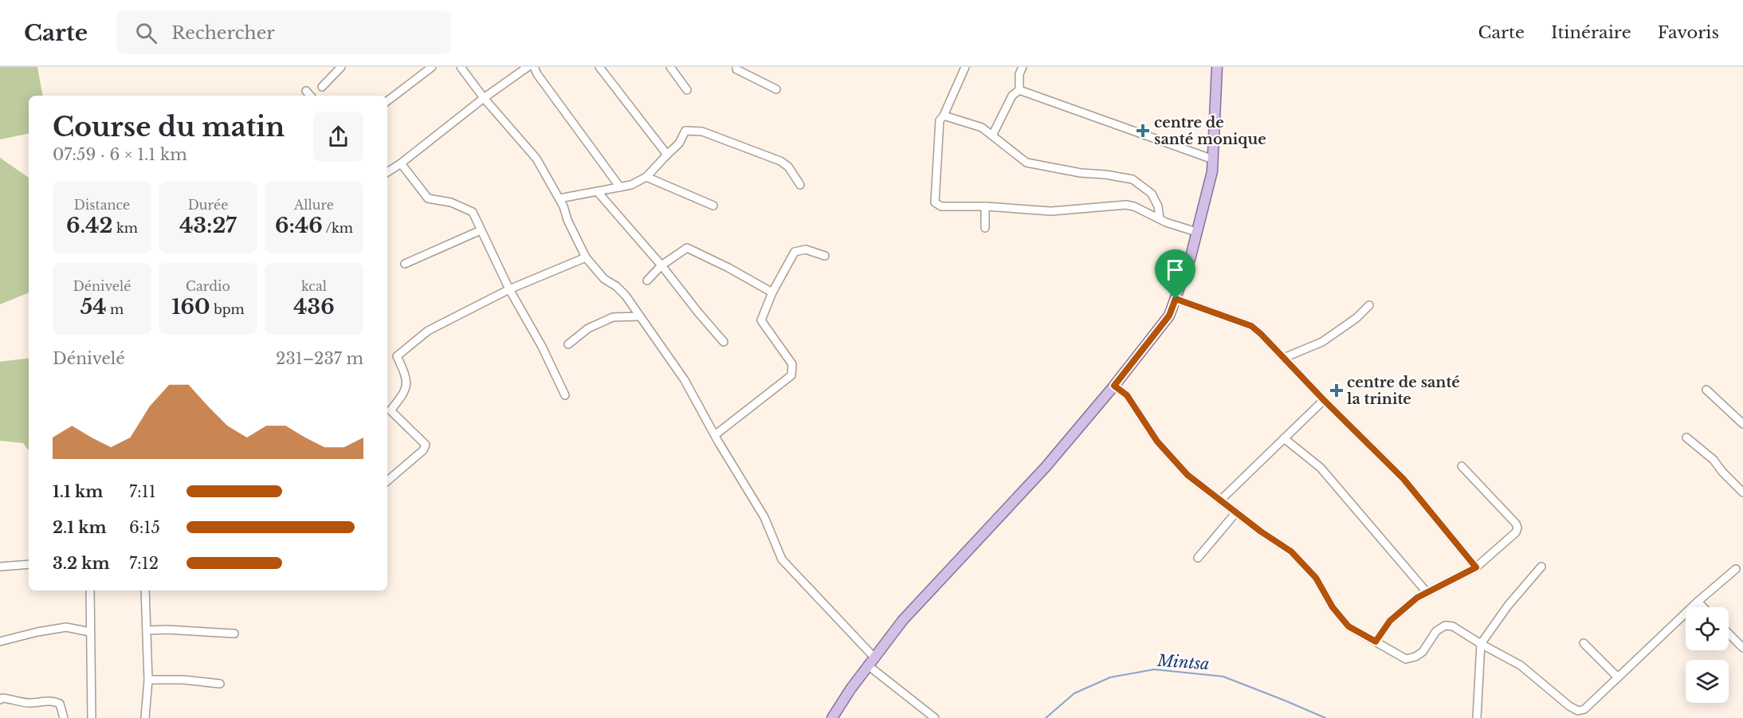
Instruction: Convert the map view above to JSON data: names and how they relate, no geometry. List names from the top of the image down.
{
  "water": ["Mintsa"],
  "places": {
    "health": ["centre de santé monique", "centre de santé la trinite"]
  },
  "page": {
    "header": "Carte",
    "search": "Rechercher",
    "nav": ["Carte", "Itinéraire", "Favoris"],
    "heading": ["Course du matin", "07:59 · 6 × 1.1 km"],
    "stats": [
      ["Distance", "6.42 km"],
      ["Durée", "43:27"],
      ["Allure", "6:46 /km"],
      ["Dénivelé", "54 m"],
      ["Cardio", "160 bpm"],
      ["kcal", "436"]
    ],
    "chart": ["Dénivelé", "231–237 m"],
    "list": [
      {
        "name": "1.1 km",
        "note": "7:11"
      },
      {
        "name": "2.1 km",
        "note": "6:15"
      },
      {
        "name": "3.2 km",
        "note": "7:12"
      }
    ]
  }
}
